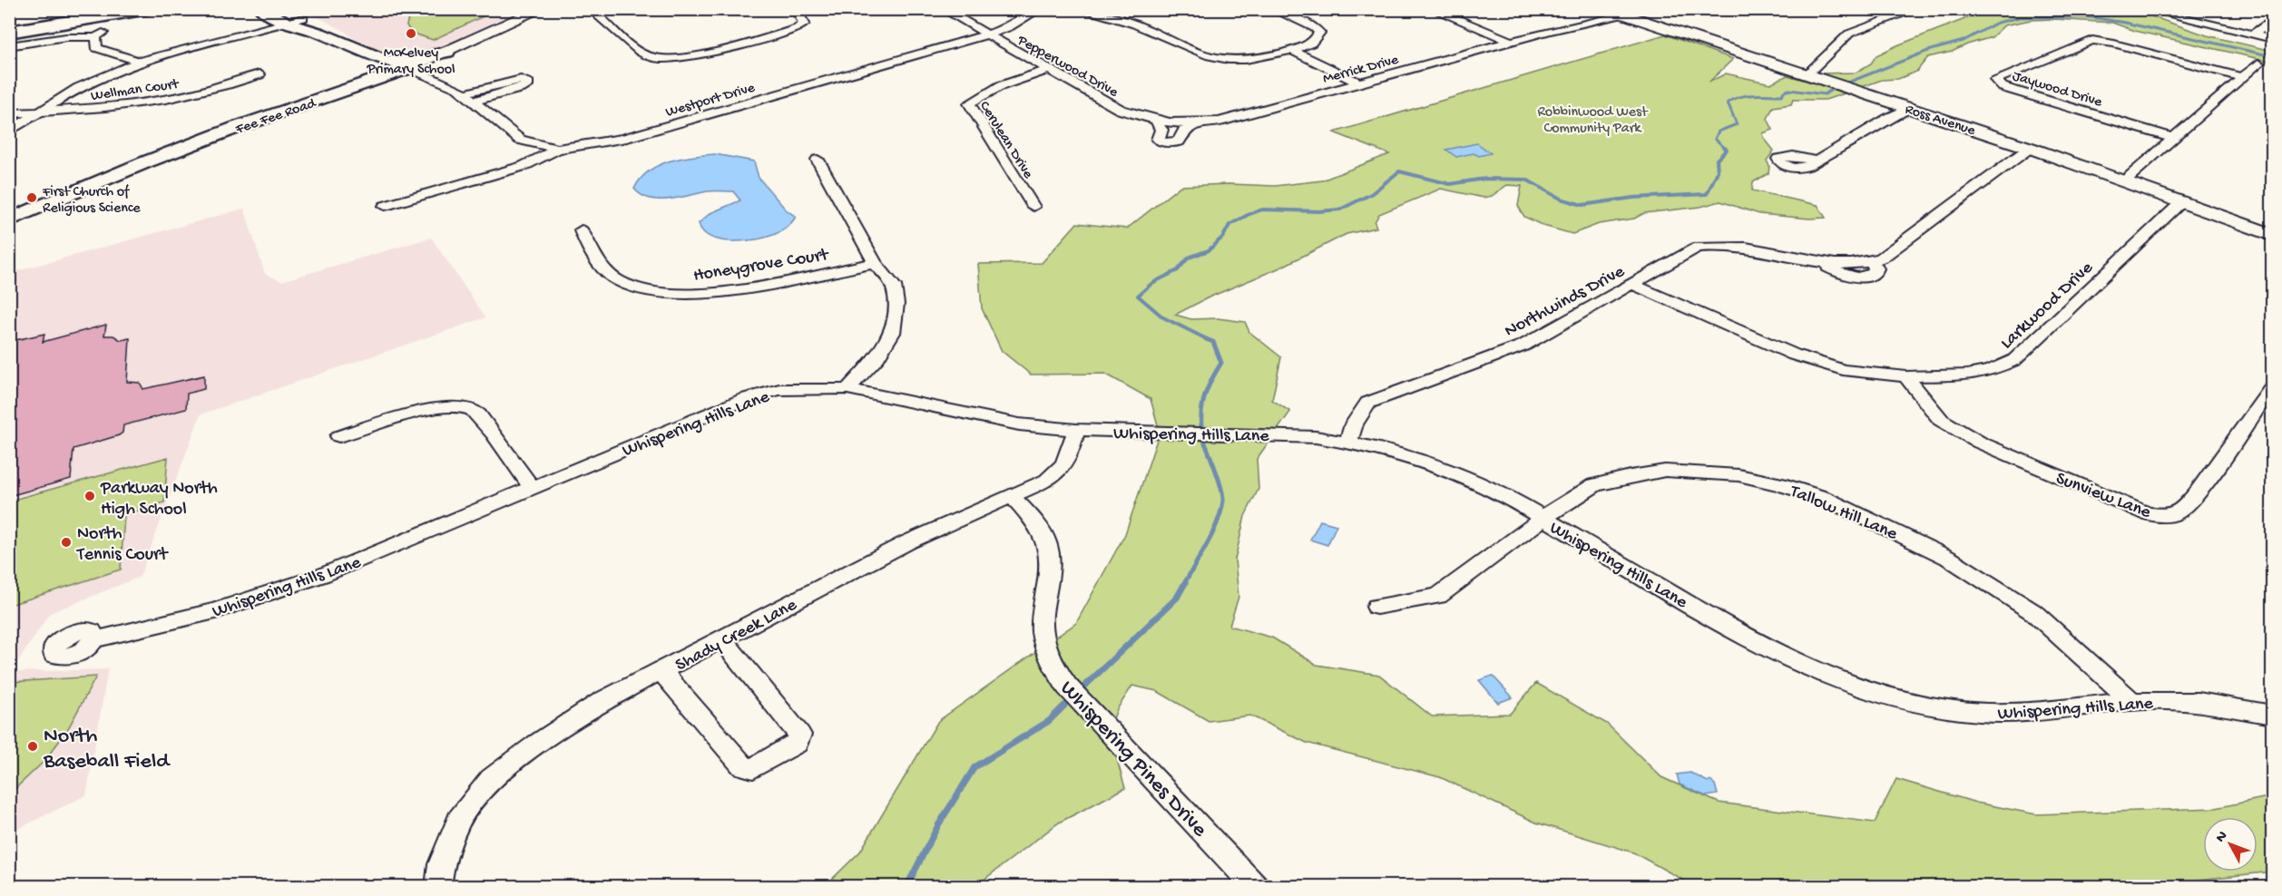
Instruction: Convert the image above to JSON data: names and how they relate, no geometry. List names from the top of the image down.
{
  "streets": {
    "main road": ["Fee Fee Road"],
    "street": [
      "Pepperwood Drive",
      "Merrick Drive",
      "Jaywood Drive",
      "Wellman Court",
      "Westport Drive",
      "Ross Avenue",
      "Cerulean Drive",
      "Honeygrove Court",
      "Northwinds Drive",
      "Larkwood Drive",
      "Whispering Hills Lane",
      "Sunview Lane",
      "Tallow Hill Lane",
      "Shady Creek Lane",
      "Whispering Pines Drive"
    ]
  },
  "crossings": [
    ["Pepperwood Drive", "Merrick Drive"],
    ["Pepperwood Drive", "Westport Drive"],
    ["Pepperwood Drive", "Cerulean Drive"],
    ["Merrick Drive", "Ross Avenue"],
    ["Ross Avenue", "Northwinds Drive"],
    ["Ross Avenue", "Larkwood Drive"],
    ["Northwinds Drive", "Larkwood Drive"],
    ["Northwinds Drive", "Whispering Hills Lane"],
    ["Larkwood Drive", "Sunview Lane"],
    ["Whispering Hills Lane", "Tallow Hill Lane"],
    ["Whispering Hills Lane", "Shady Creek Lane"],
    ["Shady Creek Lane", "Whispering Pines Drive"]
  ],
  "parks": ["Robbinwood West Community Park"],
  "places": [
    "McKelvey Primary School",
    "First Church of Religious Science",
    "Parkway North High School",
    "North Tennis Court",
    "North Baseball Field"
  ],
  "north": "top left"
}
